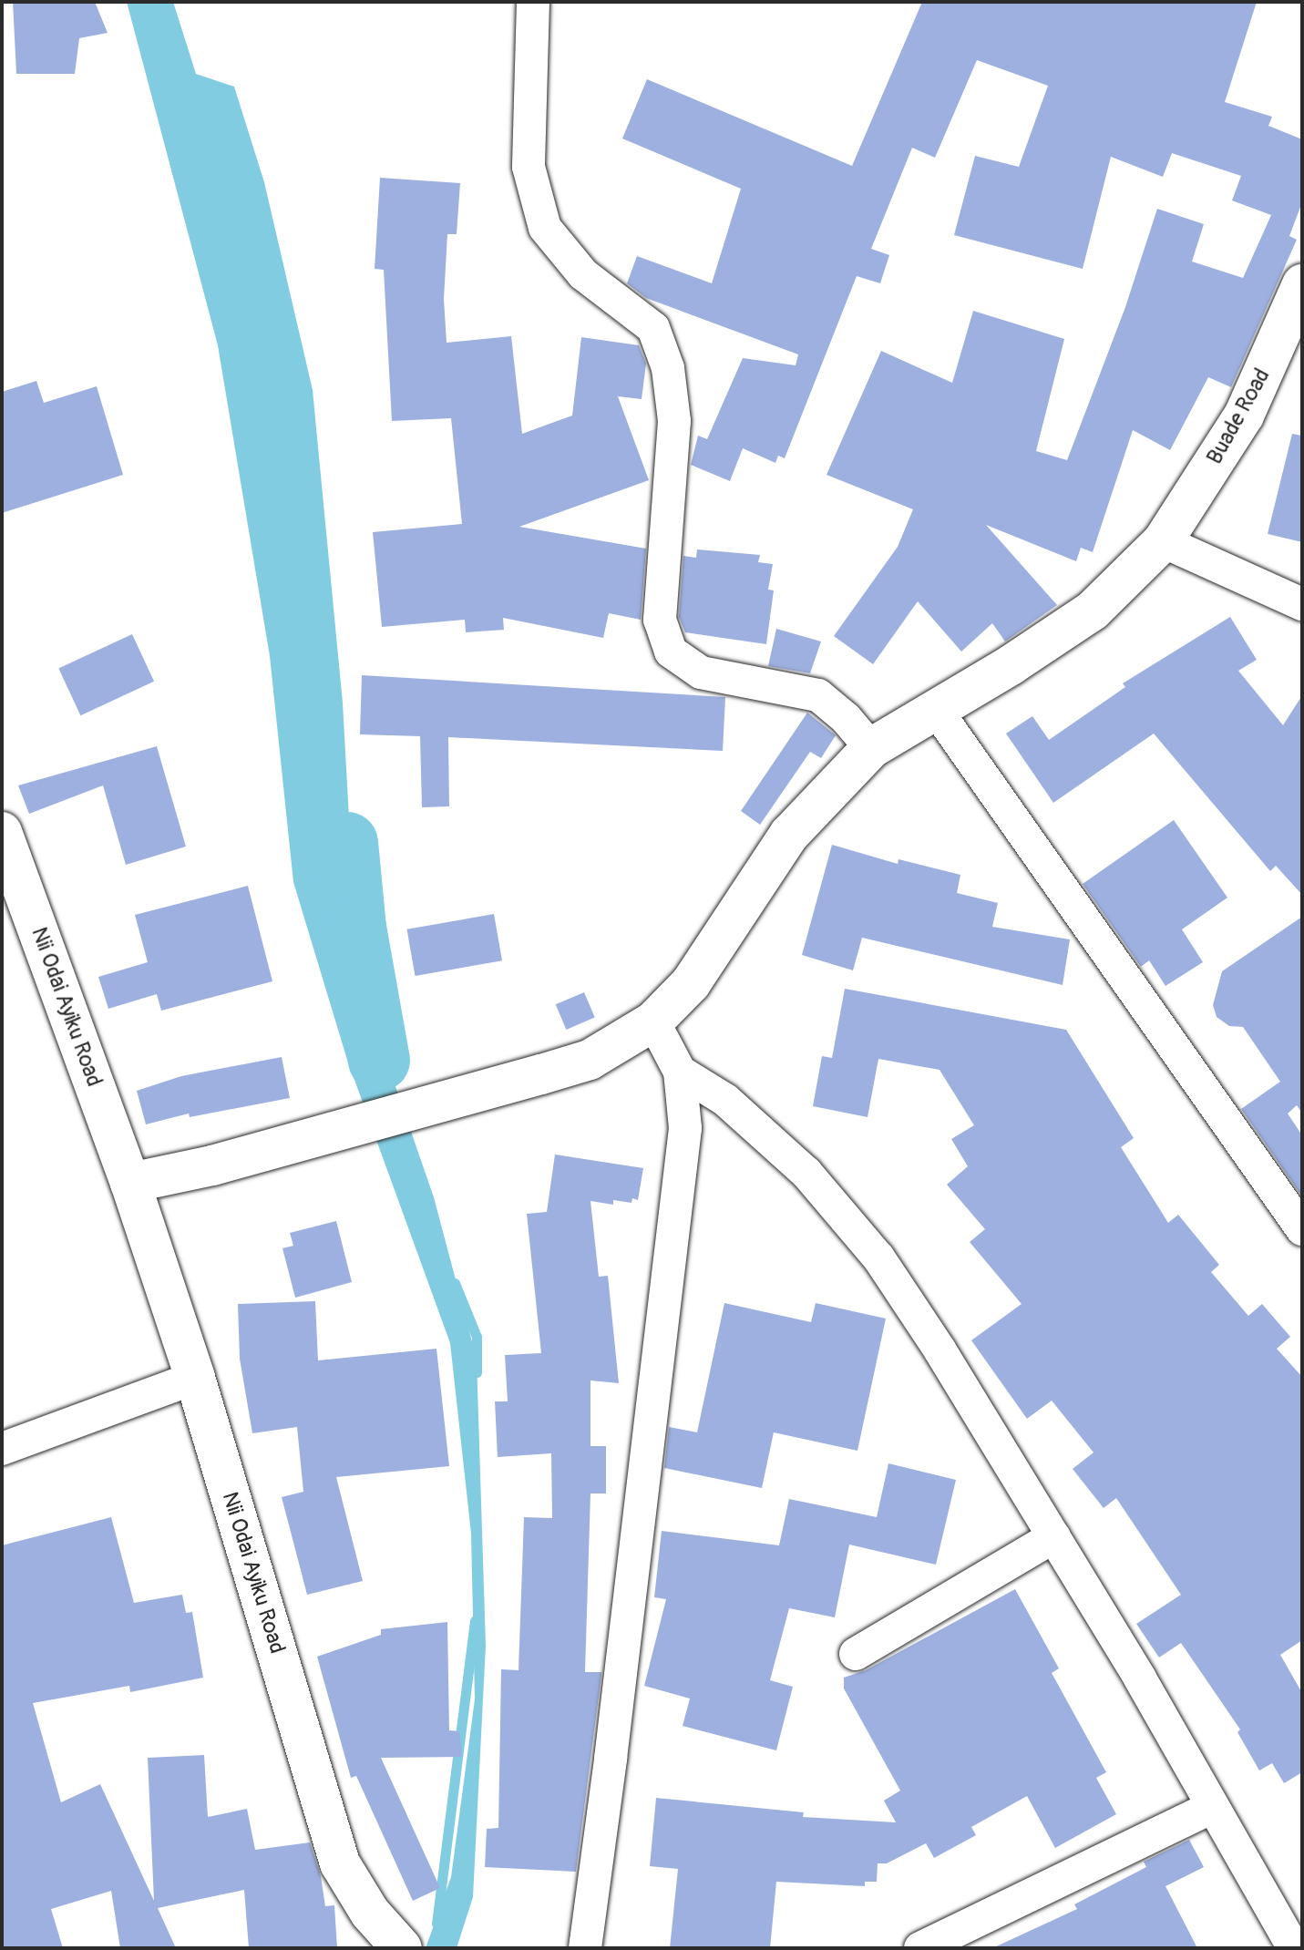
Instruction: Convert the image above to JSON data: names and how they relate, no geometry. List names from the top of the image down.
{
  "streets": {
    "street": ["Buade Road", "Nii Odai Ayiku Road"]
  }
}
